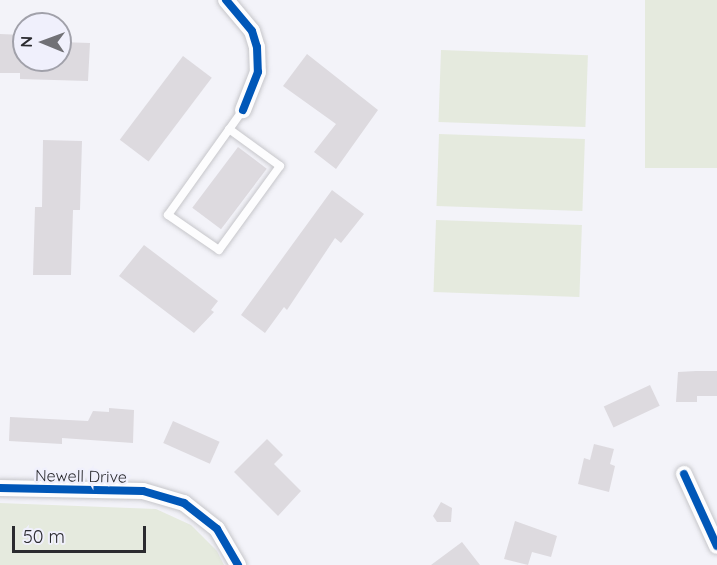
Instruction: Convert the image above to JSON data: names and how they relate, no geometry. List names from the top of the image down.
{
  "streets": {
    "street": ["Newell Drive"]
  },
  "scale_bar": "50 m",
  "north": "left"
}
